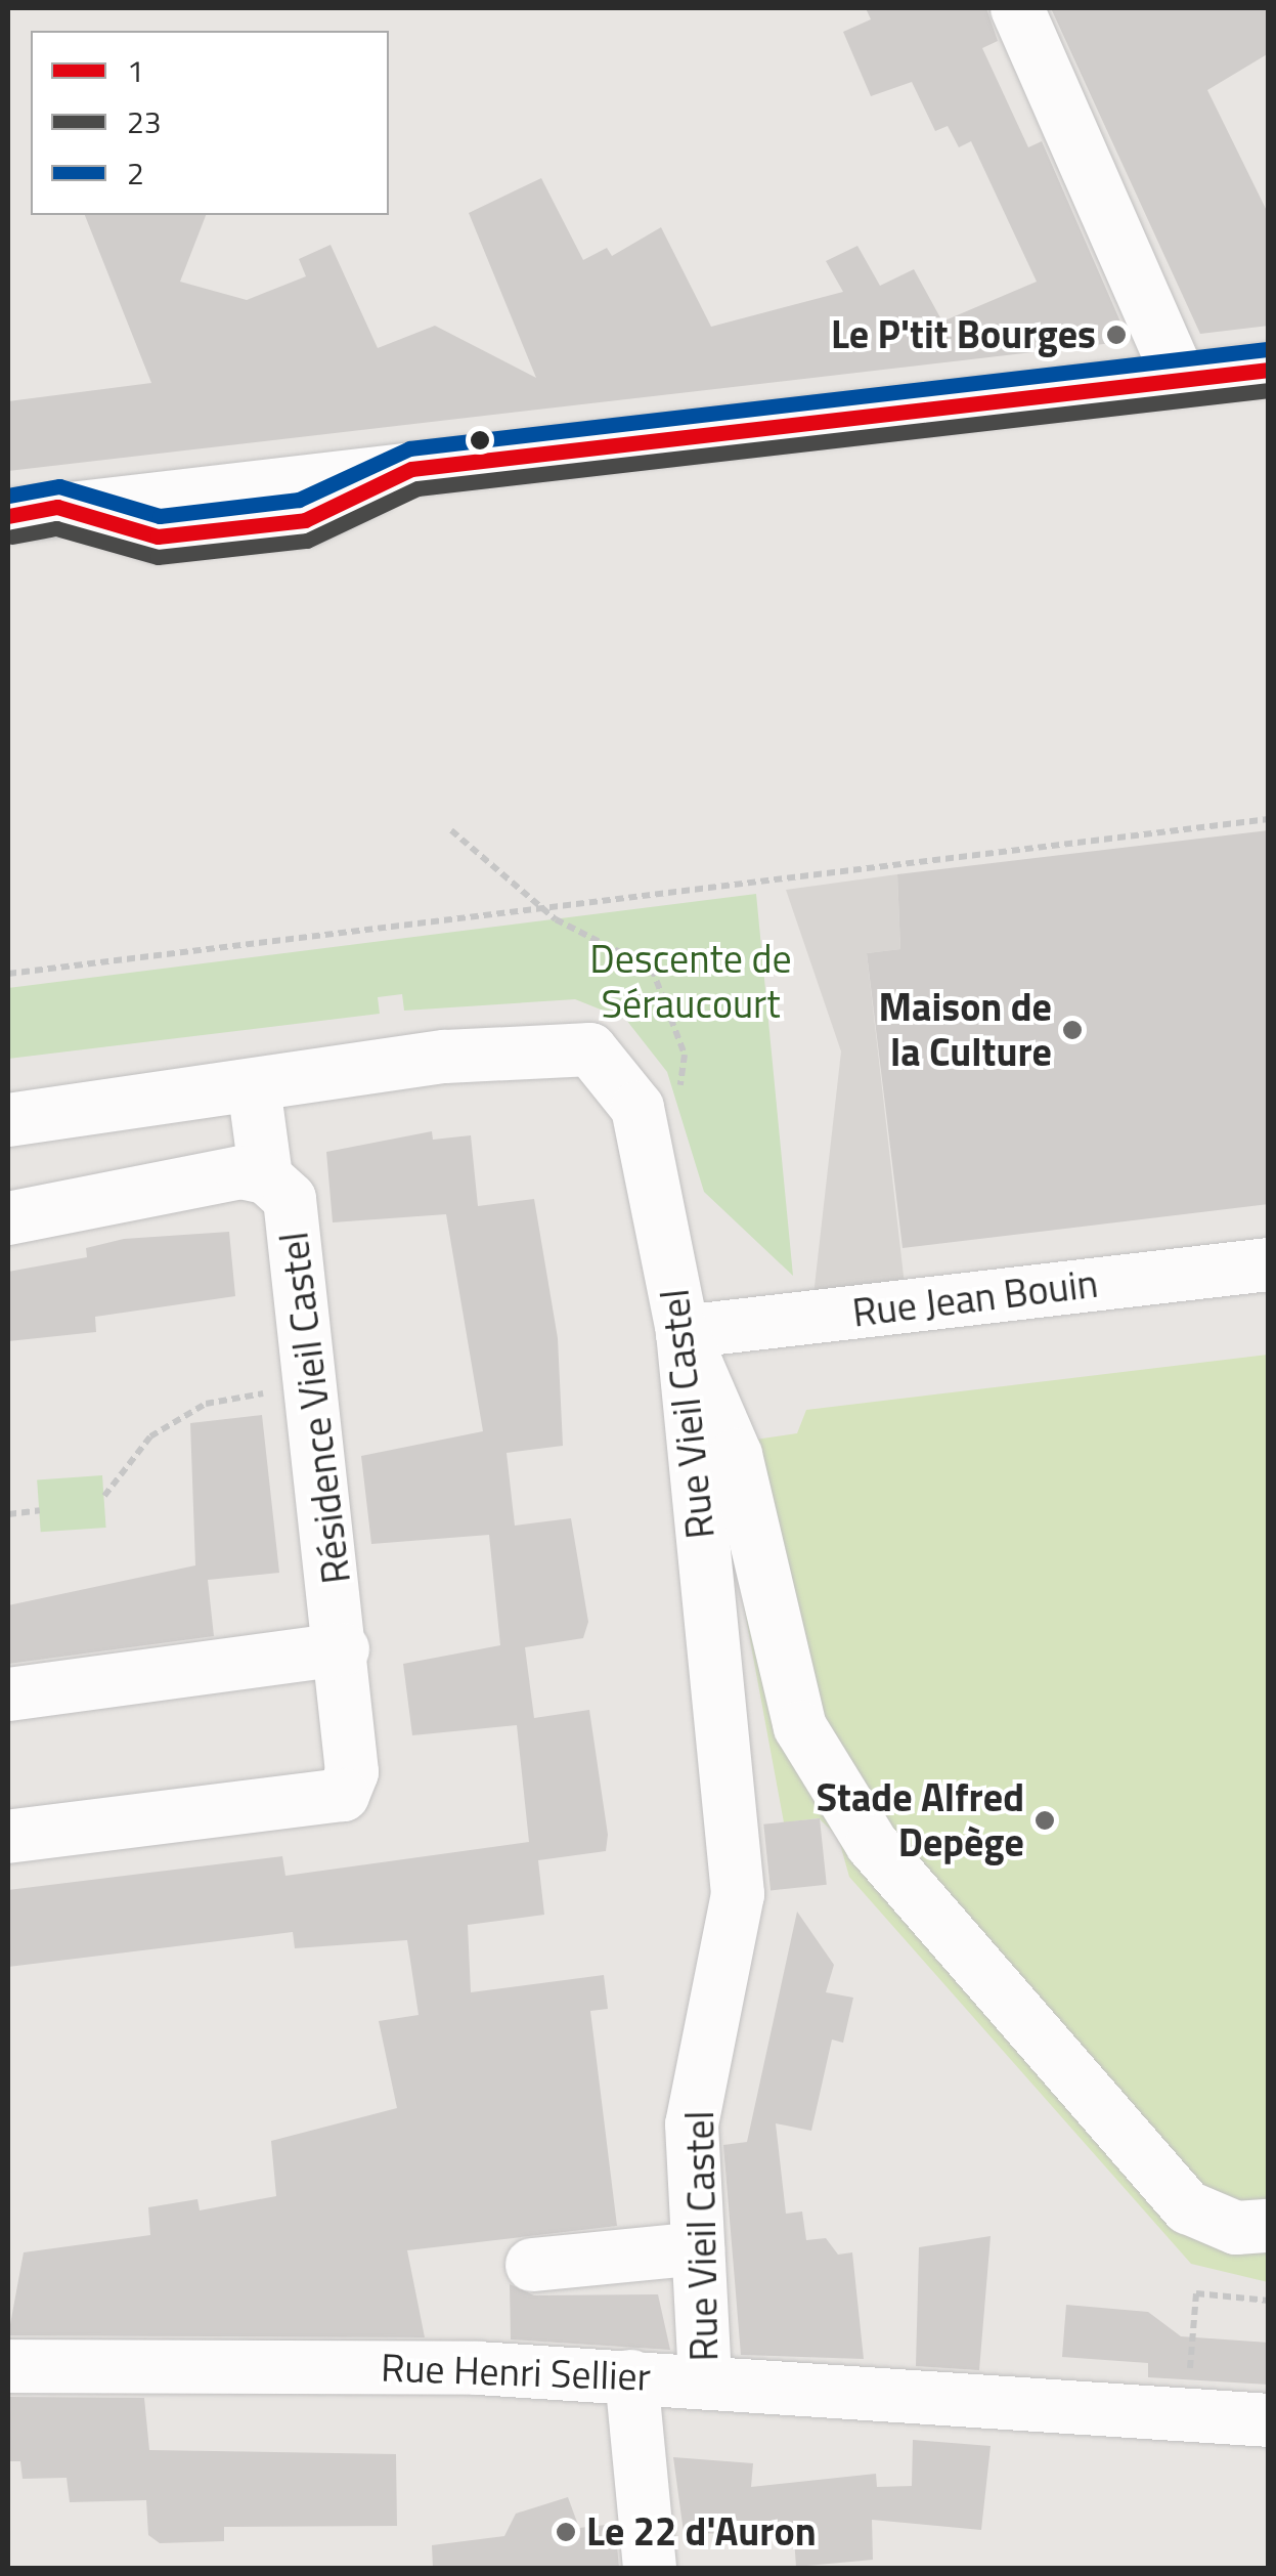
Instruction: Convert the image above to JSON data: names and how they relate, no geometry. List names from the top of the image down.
{
  "streets": {
    "street": [
      "Rue Jean Bouin",
      "Résidence Vieil Castel",
      "Rue Vieil Castel",
      "Rue Henri Sellier"
    ]
  },
  "crossings": [
    ["Rue Jean Bouin", "Rue Vieil Castel"],
    ["Résidence Vieil Castel", "Rue Vieil Castel"],
    ["Rue Vieil Castel", "Rue Henri Sellier"]
  ],
  "parks": ["Descente de Séraucourt"],
  "places": [
    "Le P'tit Bourges",
    "Maison de la Culture",
    "Stade Alfred Depège",
    "Le 22 d'Auron"
  ],
  "lines": ["transit line 2", "transit line 1", "transit line 23"],
  "legend": ["1", "23", "2"]
}
